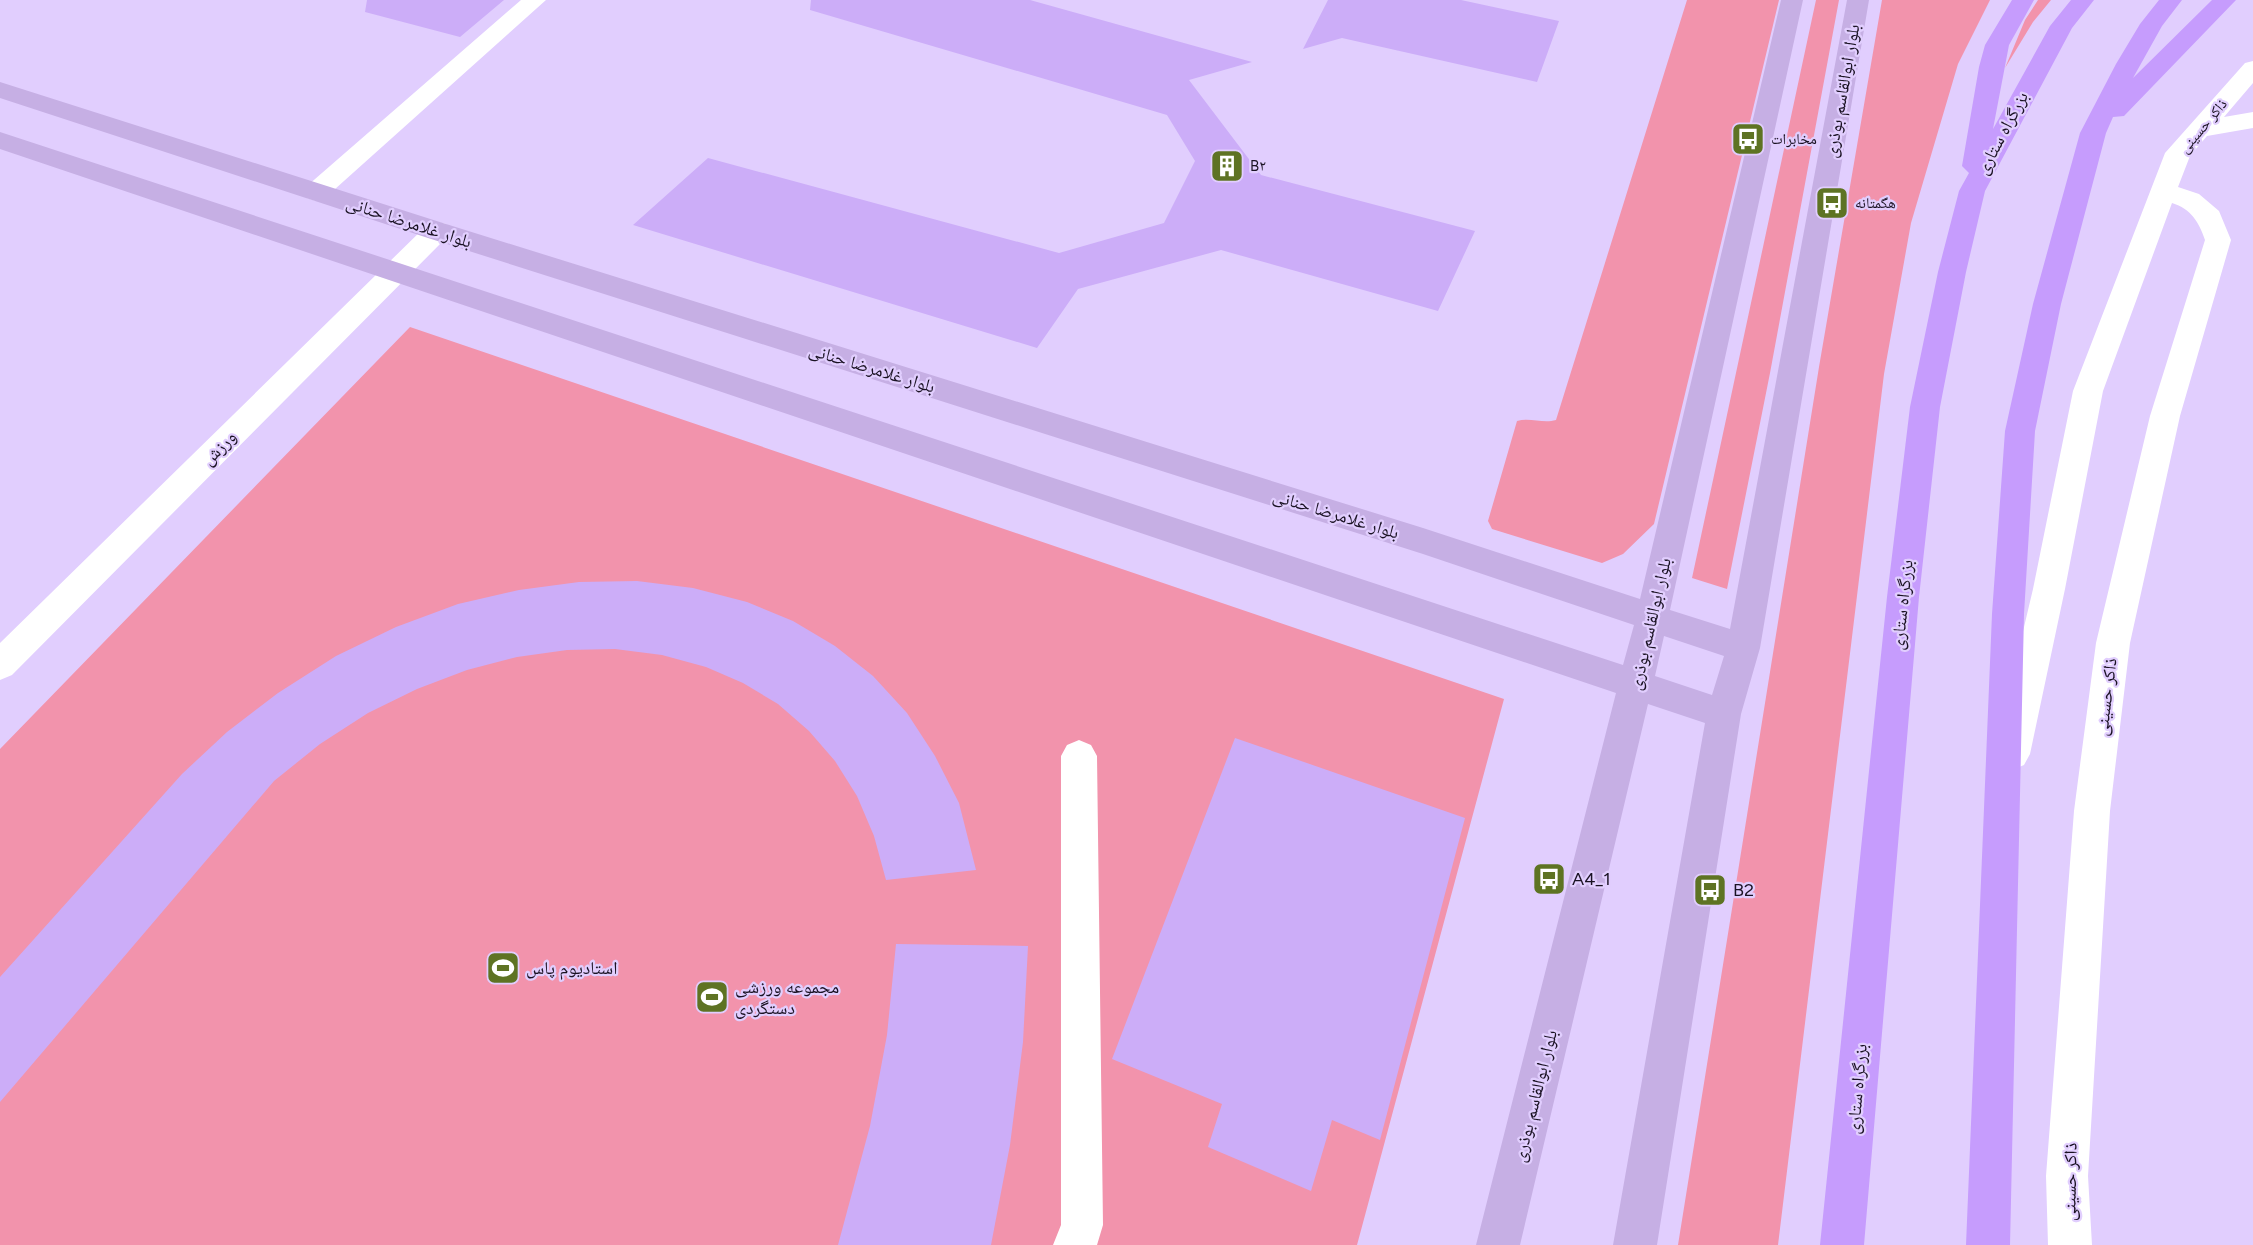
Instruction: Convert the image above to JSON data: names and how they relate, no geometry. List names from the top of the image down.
{
  "streets": {
    "highway": ["بزرگراه ستاری"],
    "main road": ["بلوار ابوالقاسم بوذری", "بلوار غلامرضا حنانی"],
    "street": ["ذاکر حسینی", "ورزش"]
  },
  "crossings": [
    ["بلوار ابوالقاسم بوذری", "بلوار غلامرضا حنانی"],
    ["بلوار غلامرضا حنانی", "ورزش"]
  ],
  "places": {
    "bus stop": [
      "مخابرات",
      "هگمتانه",
      "A4_1",
      "B2"
    ],
    "building": ["B۲"],
    "sports": ["استادیوم پاس", "مجموعه ورزشی دستگردی"]
  }
}
